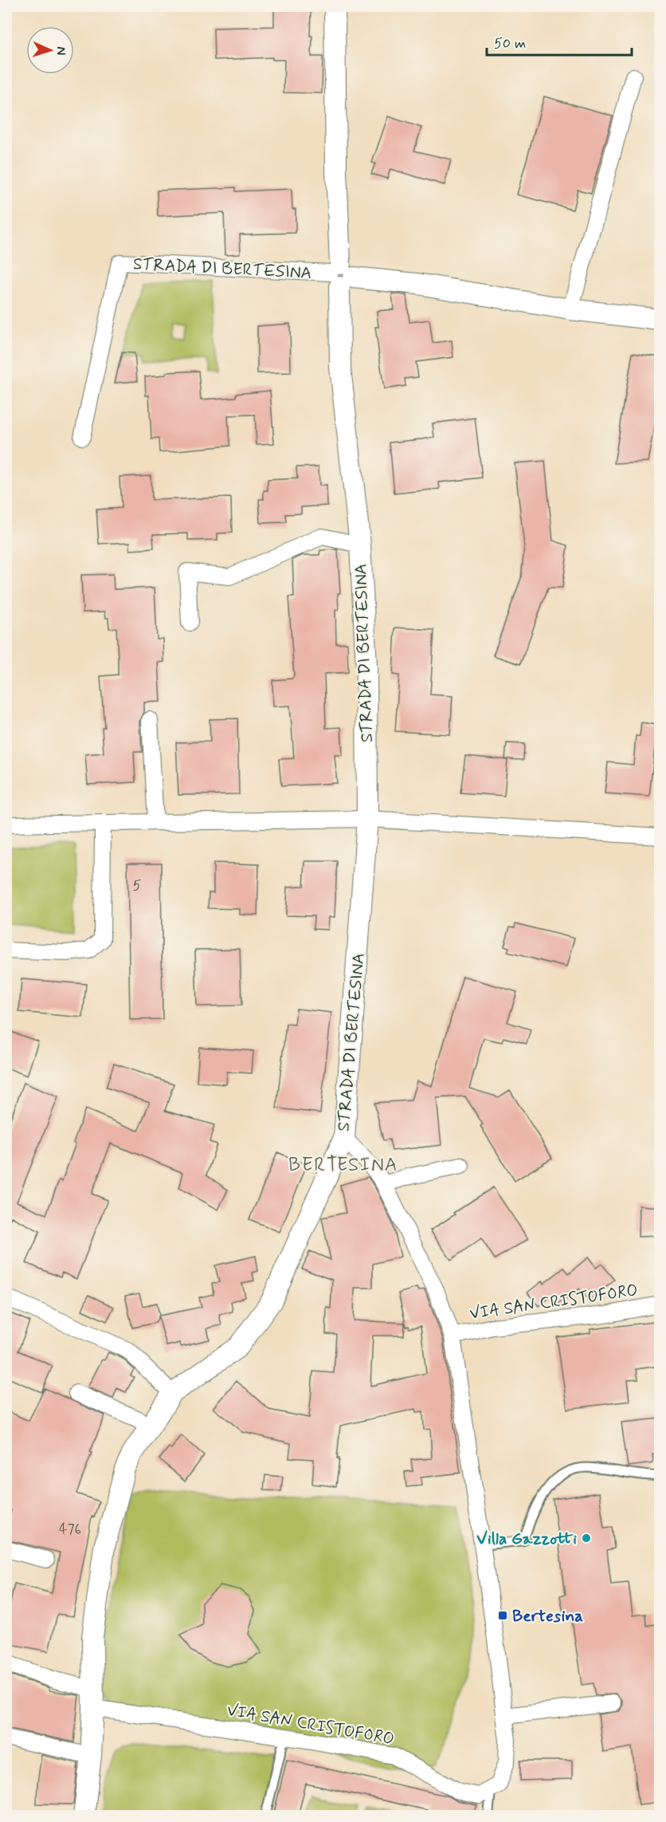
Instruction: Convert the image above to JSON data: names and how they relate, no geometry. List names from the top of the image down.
{
  "streets": {
    "street": ["STRADA DI BERTESINA", "VIA SAN CRISTOFORO"]
  },
  "crossings": [
    ["STRADA DI BERTESINA", "VIA SAN CRISTOFORO"]
  ],
  "districts": ["BERTESINA"],
  "places": {
    "other": ["Villa Gazzotti"],
    "transit": ["Bertesina"]
  },
  "house_numbers": ["5", "476"],
  "scale_bar": "50 m",
  "north": "right"
}
